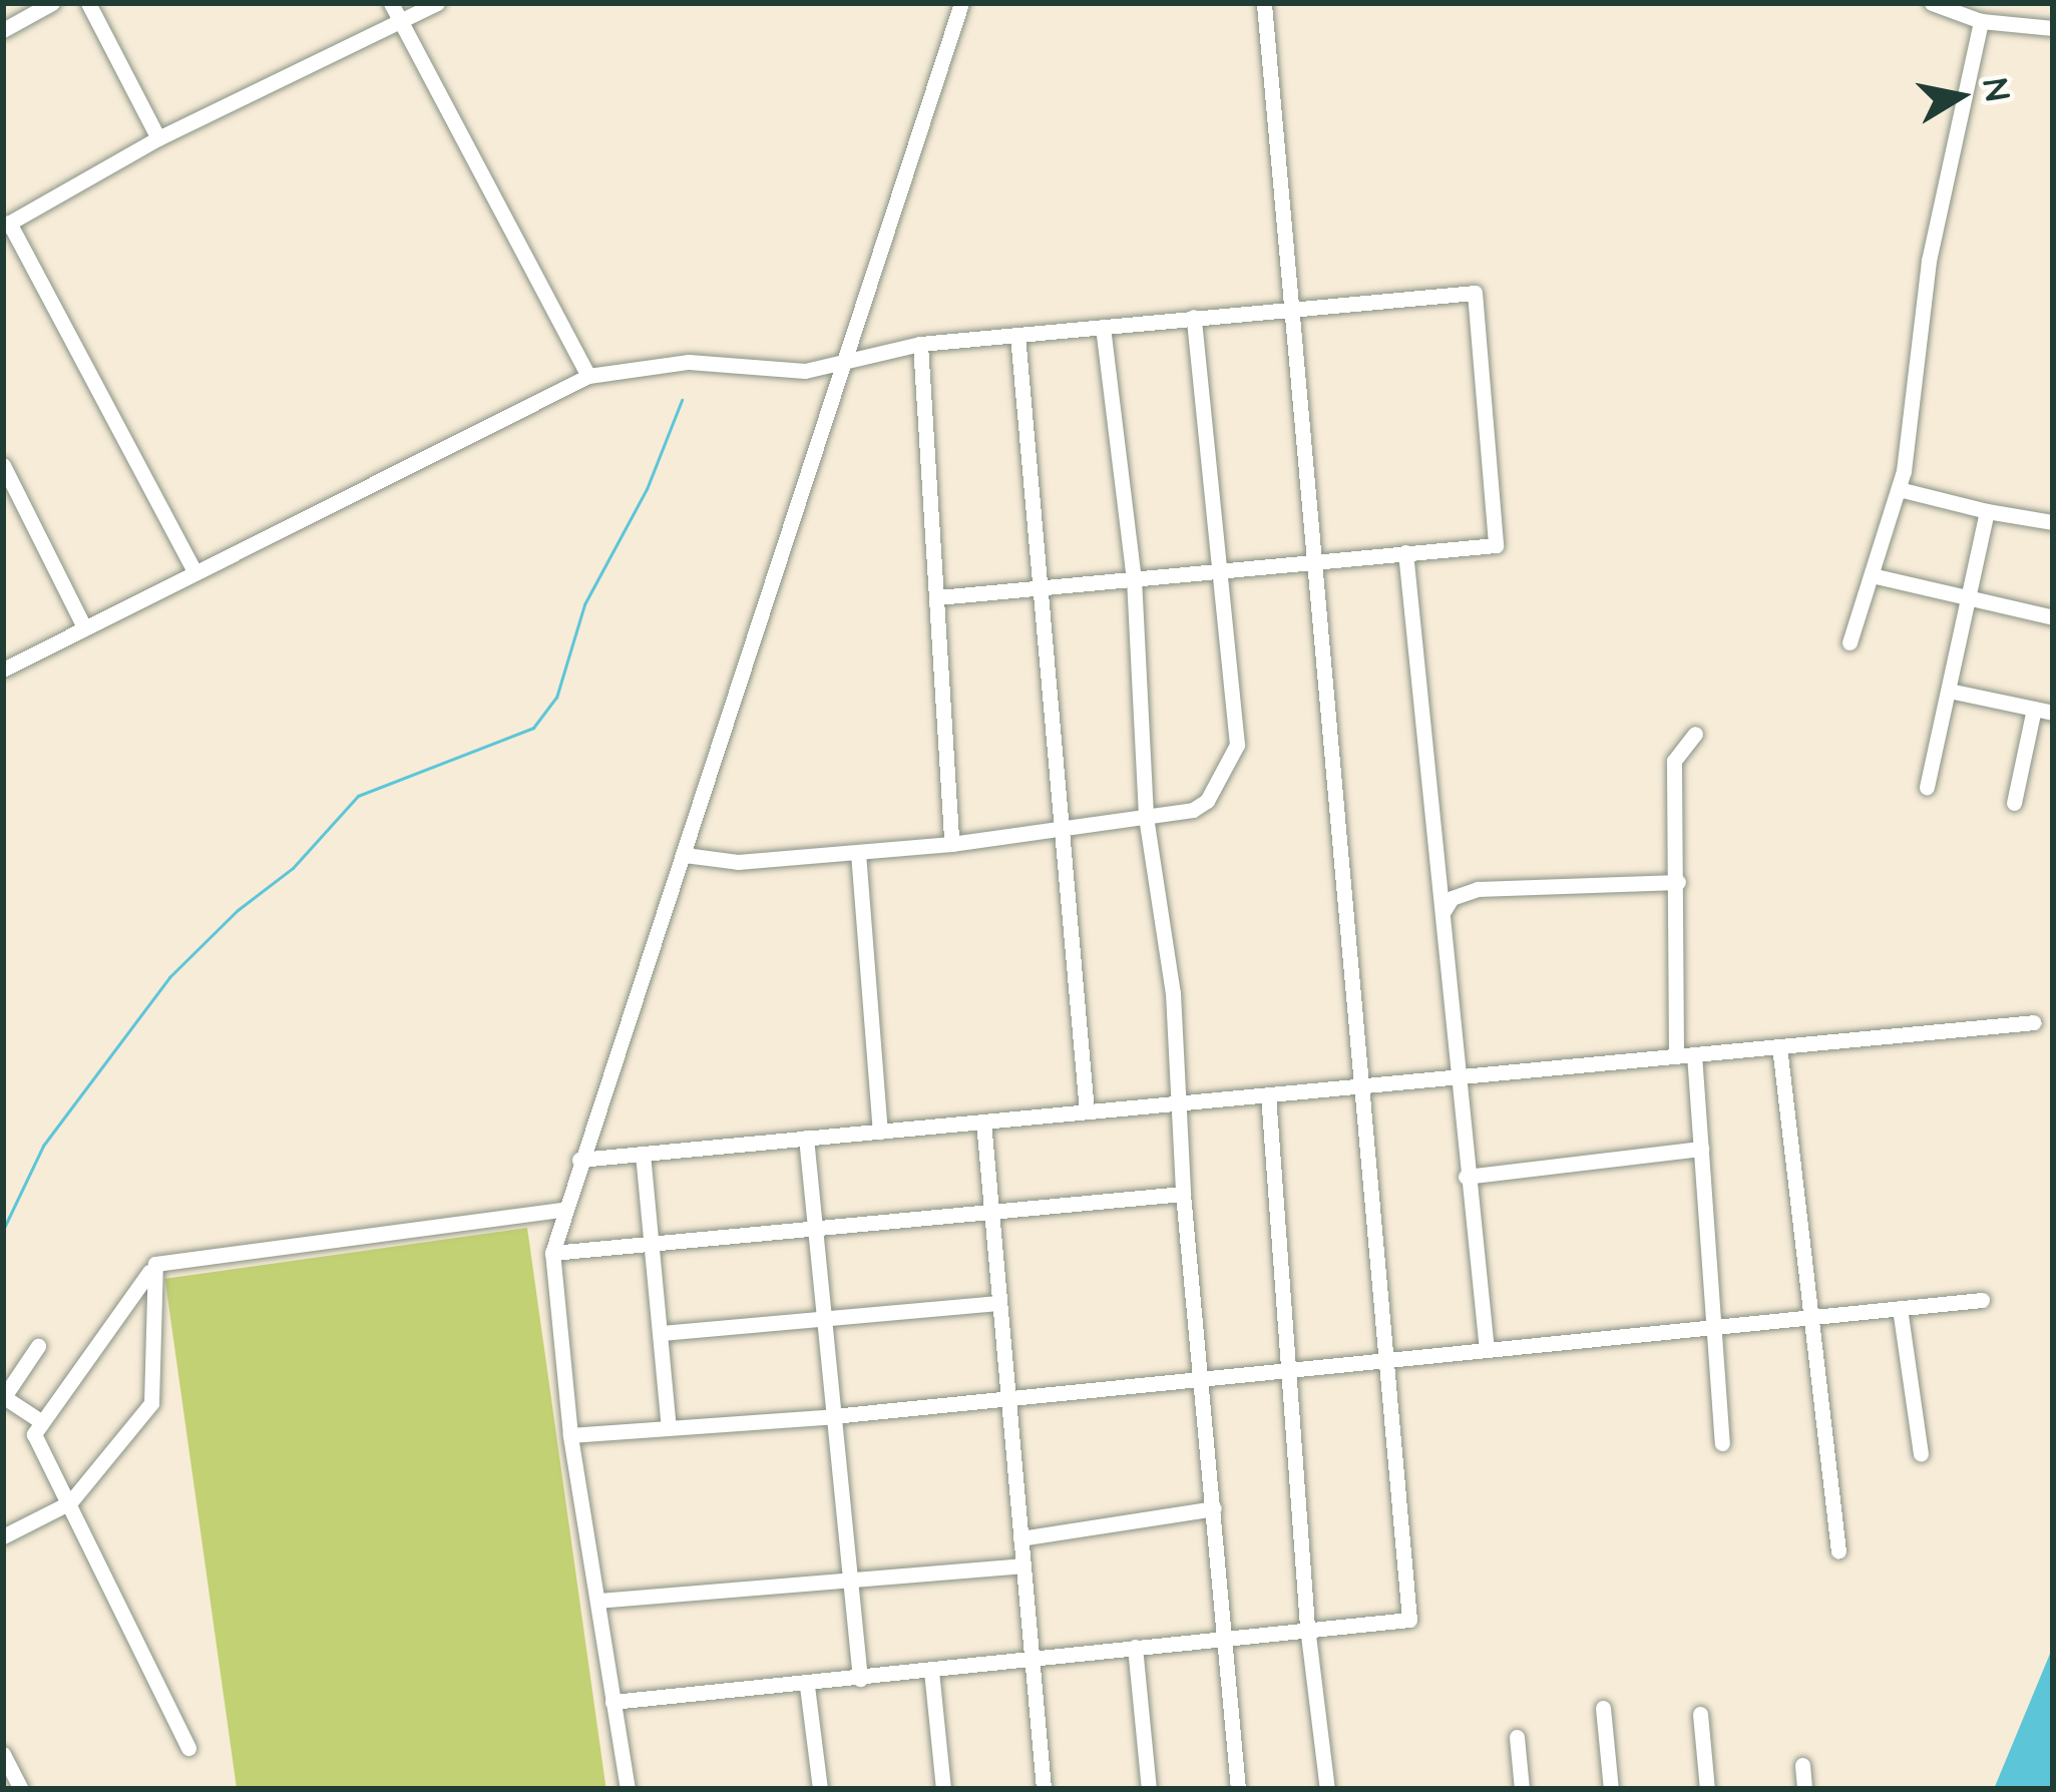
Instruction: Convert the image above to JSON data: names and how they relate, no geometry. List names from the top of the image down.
{
  "north": "right"
}
